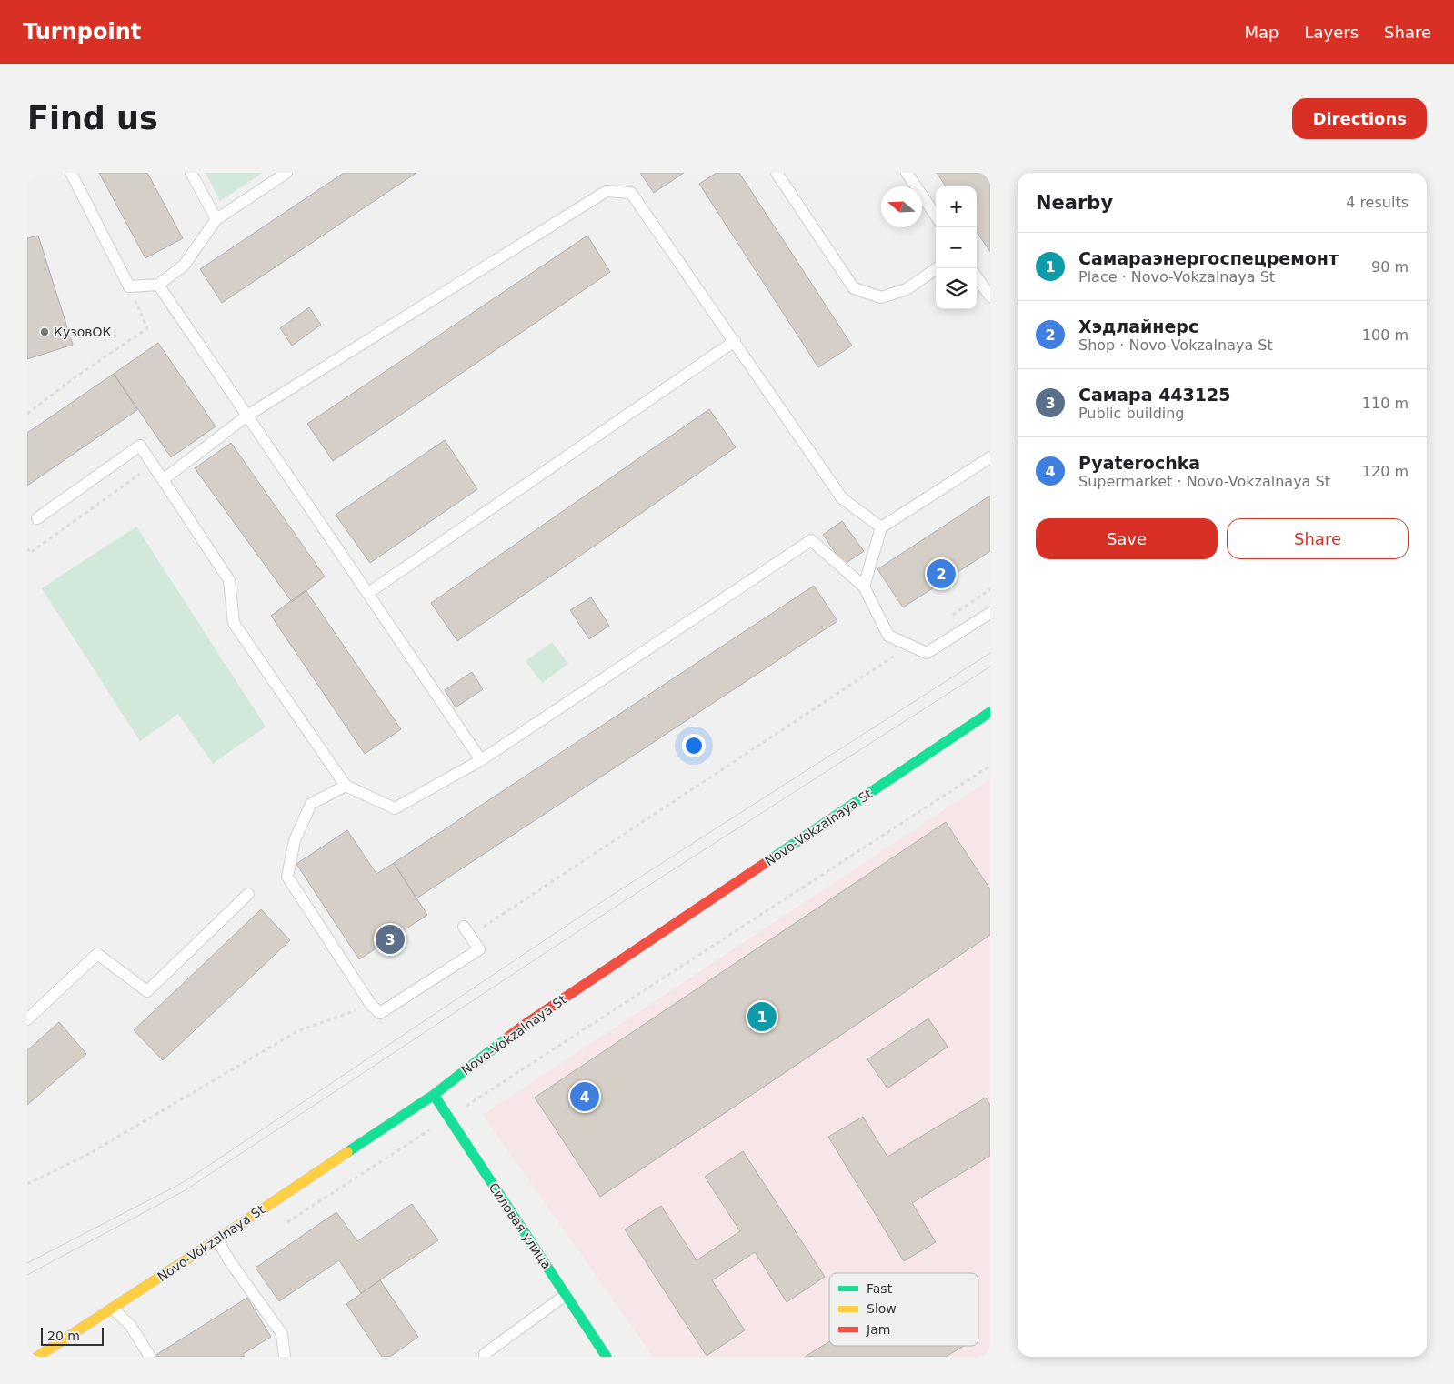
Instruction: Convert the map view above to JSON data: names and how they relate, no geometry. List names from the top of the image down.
{
  "streets": {
    "street": ["Novo-Vokzalnaya St", "Силовая улица"]
  },
  "crossings": [
    ["Novo-Vokzalnaya St", "Силовая улица"]
  ],
  "places": ["КузовОК"],
  "legend": ["Fast", "Slow", "Jam"],
  "scale_bar": "20 m",
  "north": "left",
  "page": {
    "header": "Turnpoint",
    "nav": ["Map", "Layers", "Share"],
    "buttons": [
      "Directions",
      ["Save", "Share"]
    ],
    "title": "Find us",
    "heading": ["Nearby", "4 results"],
    "map_buttons": ["+", "−"],
    "list": [
      {
        "mark": "1",
        "name": "Самараэнергоспецремонт",
        "note": "Place · Novo-Vokzalnaya St",
        "value": "90 m"
      },
      {
        "mark": "2",
        "name": "Хэдлайнерс",
        "note": "Shop · Novo-Vokzalnaya St",
        "value": "100 m"
      },
      {
        "mark": "3",
        "name": "Самара 443125",
        "note": "Public building",
        "value": "110 m"
      },
      {
        "mark": "4",
        "name": "Pyaterochka",
        "note": "Supermarket · Novo-Vokzalnaya St",
        "value": "120 m"
      }
    ],
    "pins": [
      "2",
      "3",
      "1",
      "4"
    ],
    "scale": "20 m"
  }
}
